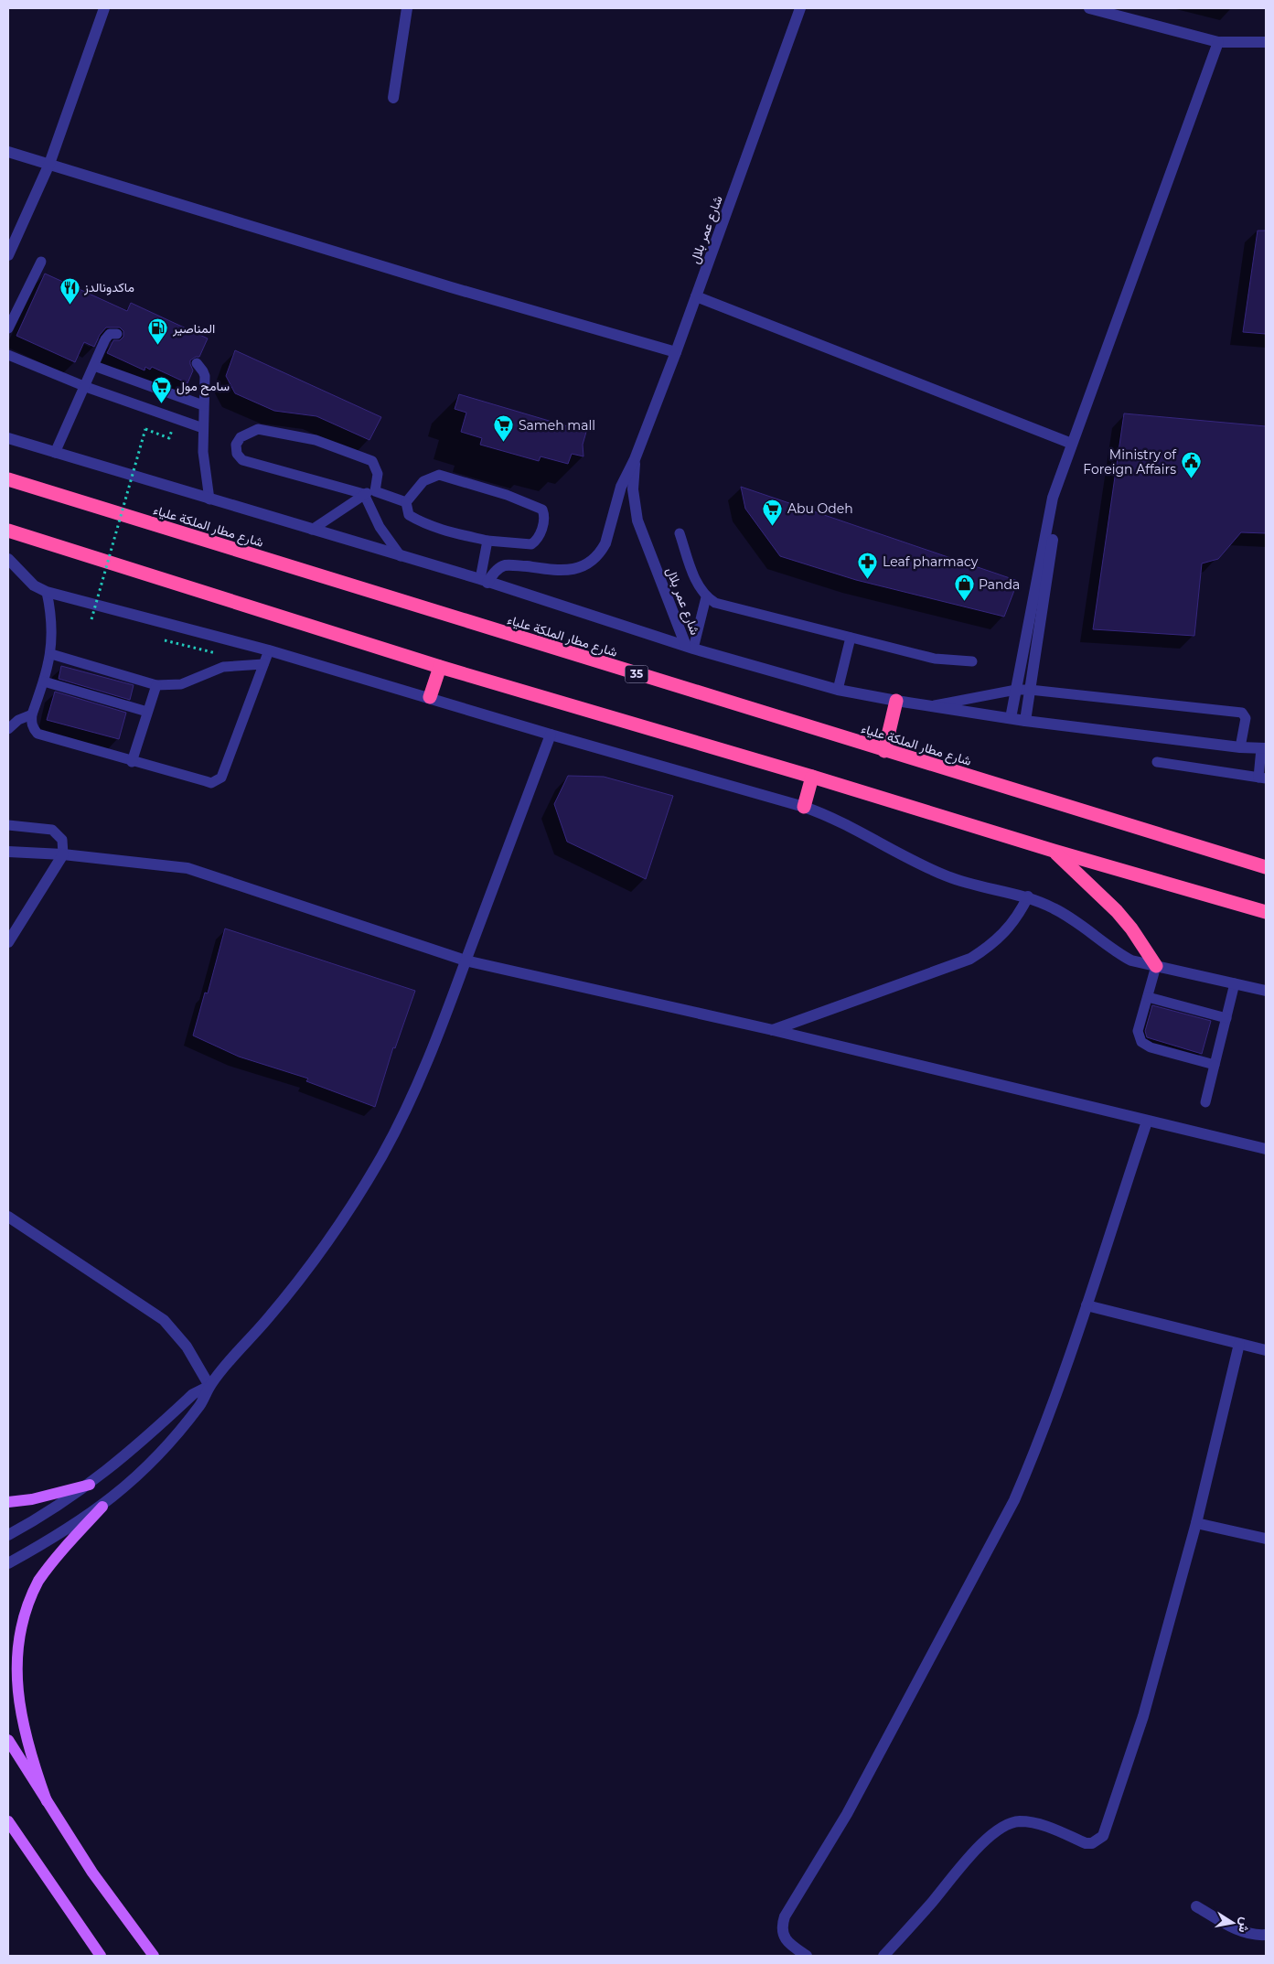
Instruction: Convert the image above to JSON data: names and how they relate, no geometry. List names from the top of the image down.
{
  "streets": {
    "highway": ["شارع مطار الملكة علياء", "35"],
    "street": ["شارع عمر بلال"]
  },
  "places": {
    "restaurant": ["ماكدونالدز"],
    "fuel station": ["المناصير"],
    "supermarket": ["سامح مول", "Sameh mall", "Abu Odeh"],
    "public building": ["Ministry of Foreign Affairs"],
    "pharmacy": ["Leaf pharmacy"],
    "shop": ["Panda"]
  },
  "north": "right"
}
